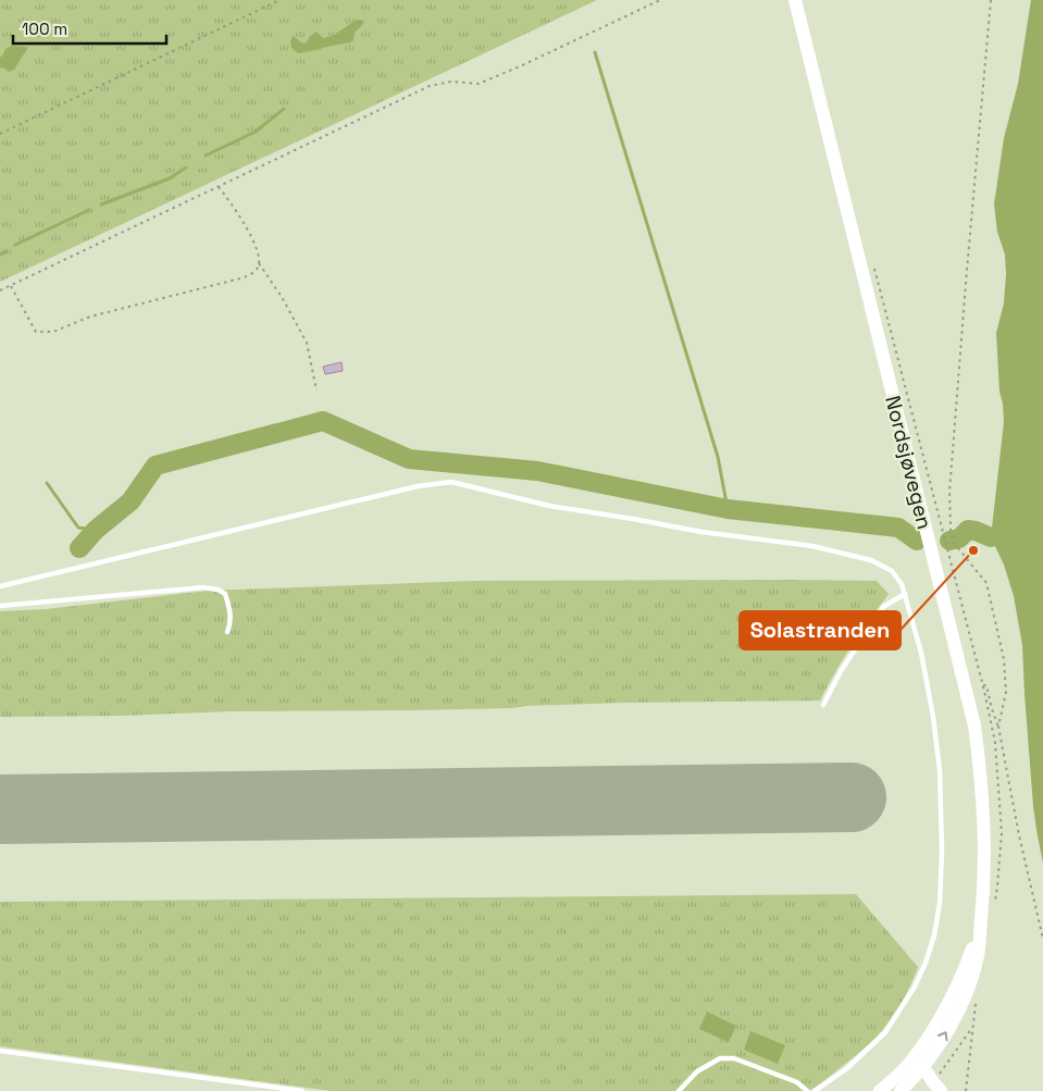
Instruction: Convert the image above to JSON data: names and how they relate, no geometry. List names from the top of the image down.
{
  "streets": {
    "main road": ["Nordsjøvegen"]
  },
  "places": ["Solastranden"],
  "scale_bar": "100 m"
}
